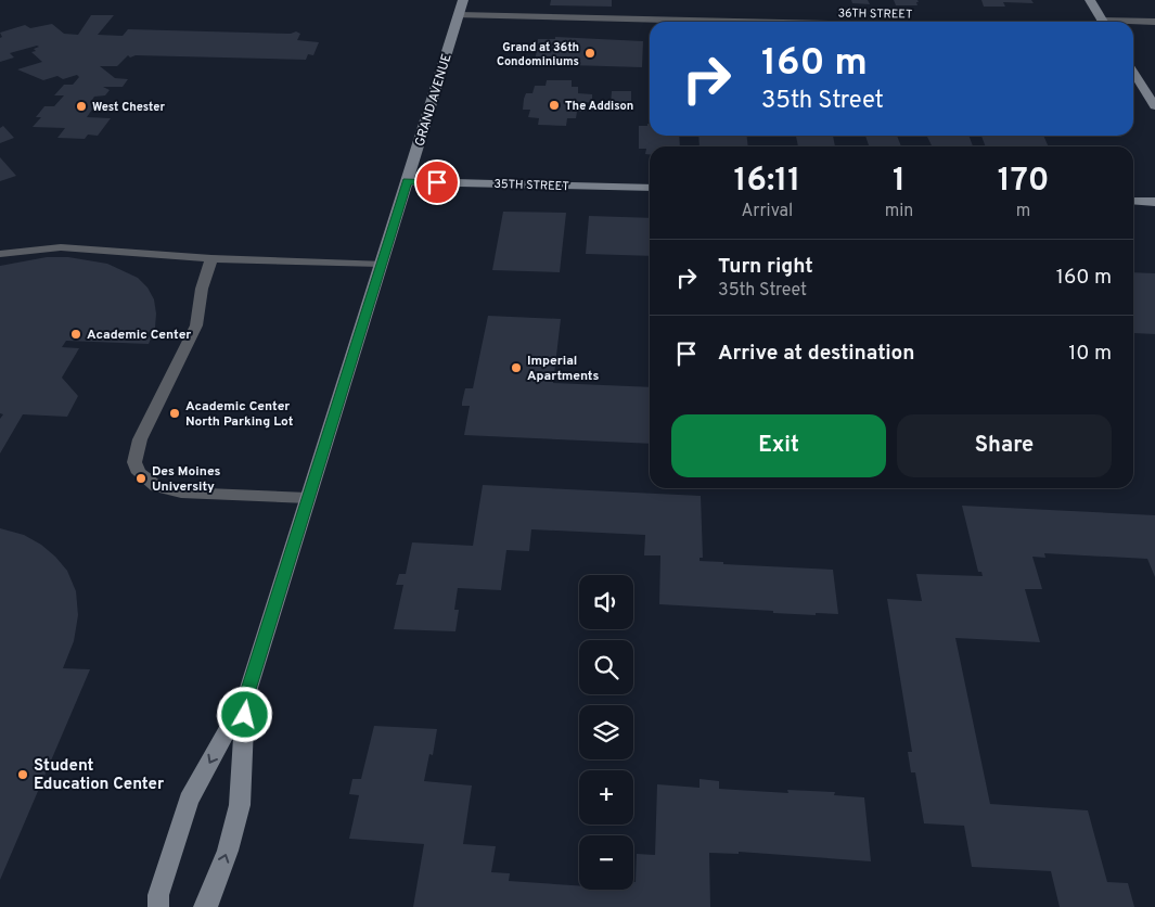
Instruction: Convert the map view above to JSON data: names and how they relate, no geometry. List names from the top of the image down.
{
  "streets": {
    "main road": ["GRAND AVENUE", "35TH STREET"],
    "street": ["36TH STREET"]
  },
  "crossings": [
    ["36TH STREET", "GRAND AVENUE"],
    ["GRAND AVENUE", "35TH STREET"]
  ],
  "places": [
    "Grand at 36th Condominiums",
    "The Addison",
    "West Chester",
    "Academic Center",
    "Imperial Apartments",
    "Academic Center North Parking Lot",
    "Des Moines University",
    "Student Education Center"
  ],
  "page": {
    "turn": ["160 m", "35th Street"],
    "eta": [
      "16:11",
      "Arrival",
      "1",
      "min",
      "170",
      "m"
    ],
    "list": [
      {
        "name": "Turn right",
        "note": "35th Street",
        "value": "160 m"
      },
      {
        "name": "Arrive at destination",
        "value": "10 m"
      }
    ],
    "buttons": ["Exit", "Share"],
    "map_buttons": ["+", "−"]
  }
}
